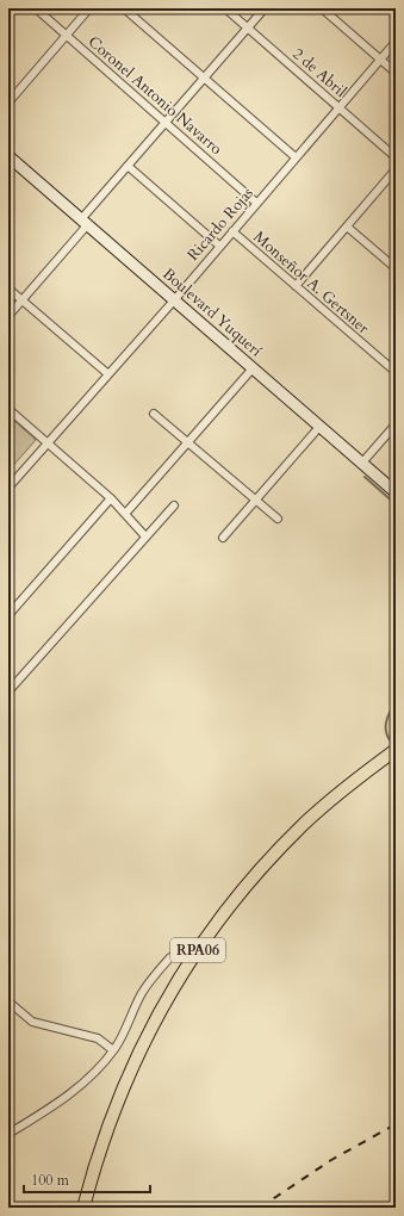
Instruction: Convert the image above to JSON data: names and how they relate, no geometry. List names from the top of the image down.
{
  "streets": {
    "main road": ["Boulevard Yuquerí", "RPA06"],
    "street": [
      "2 de Abril",
      "Coronel Antonio Navarro",
      "Ricardo Rojas",
      "Monseñor A. Gertsner"
    ]
  },
  "crossings": [
    ["2 de Abril", "Ricardo Rojas"],
    ["Coronel Antonio Navarro", "Ricardo Rojas"],
    ["Ricardo Rojas", "Monseñor A. Gertsner"],
    ["Ricardo Rojas", "Boulevard Yuquerí"]
  ],
  "scale_bar": "100 m"
}
